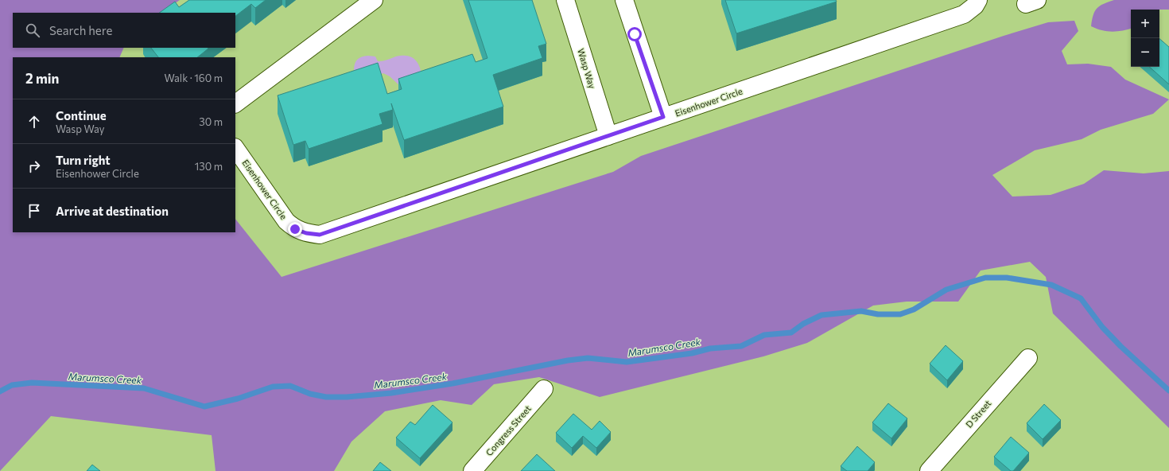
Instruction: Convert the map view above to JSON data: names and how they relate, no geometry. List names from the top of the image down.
{
  "streets": {
    "street": [
      "Wasp Way",
      "Eisenhower Circle",
      "D Street",
      "Congress Street"
    ]
  },
  "crossings": [
    ["Wasp Way", "Eisenhower Circle"]
  ],
  "water": ["Marumsco Creek"],
  "page": {
    "map_buttons": ["+", "−"],
    "search": "Search here",
    "heading": ["2 min", "Walk · 160 m"],
    "list": [
      ["Continue", "Wasp Way", "30 m"],
      ["Turn right", "Eisenhower Circle", "130 m"],
      "Arrive at destination"
    ]
  }
}
